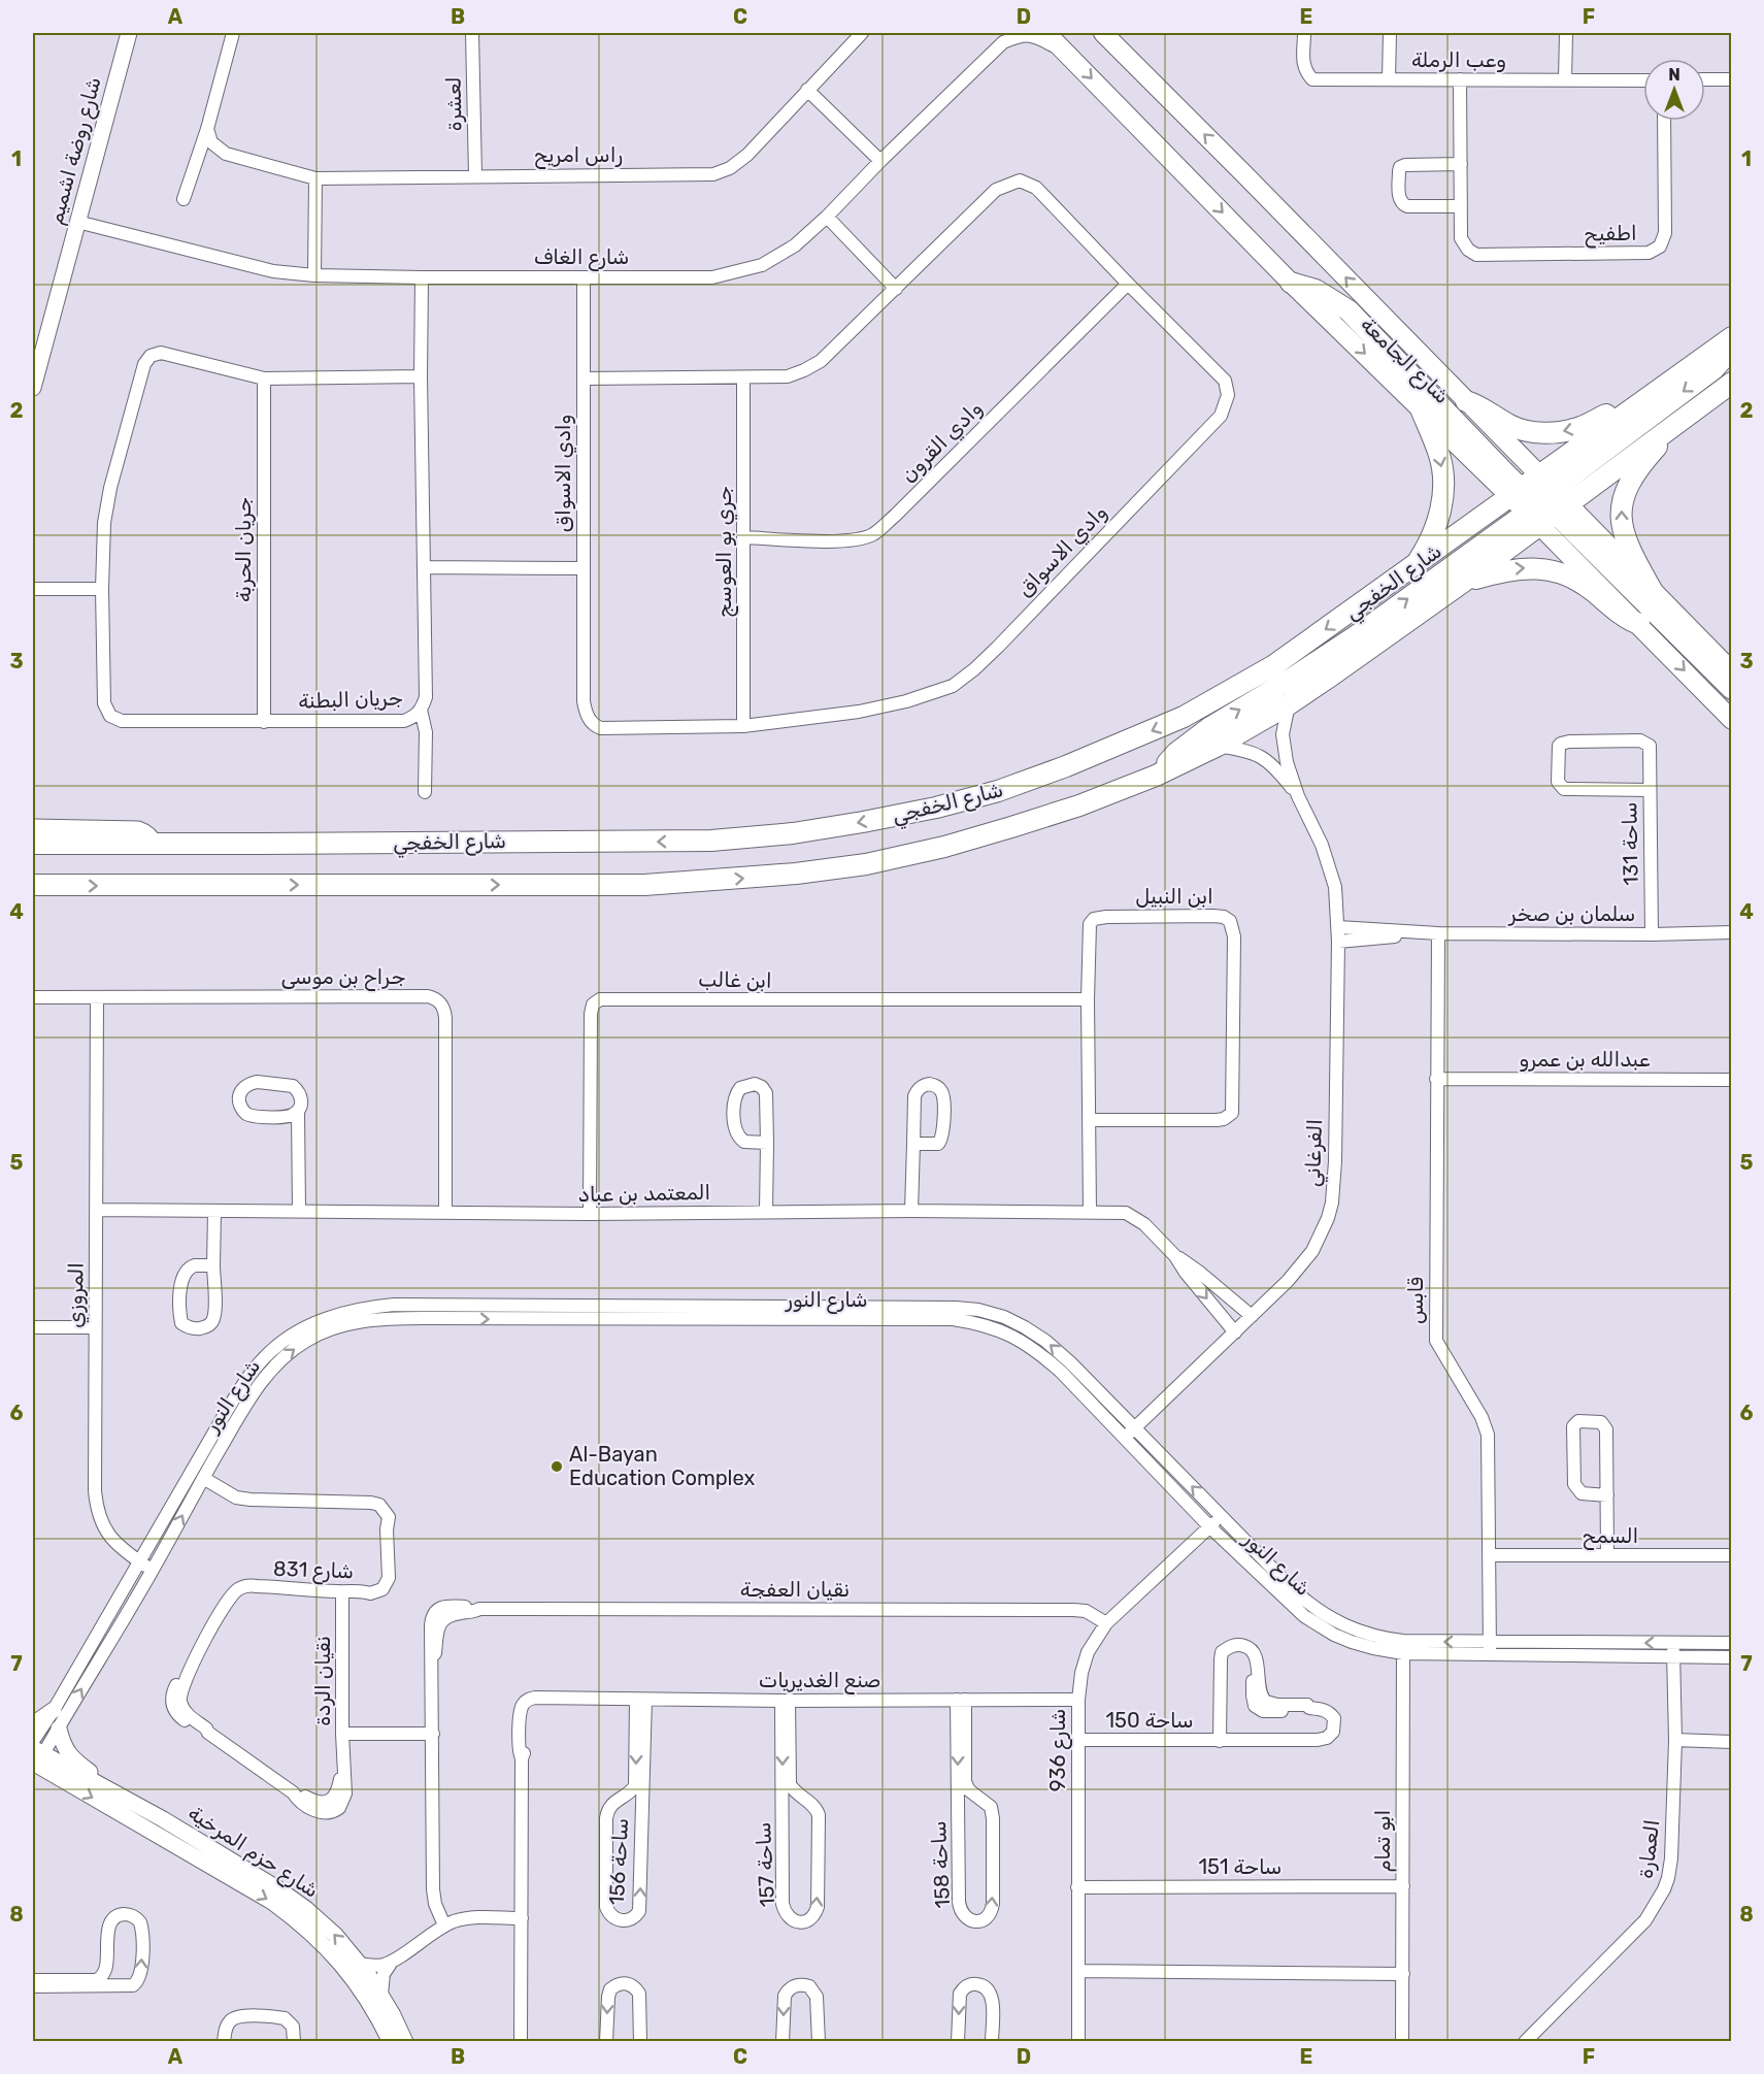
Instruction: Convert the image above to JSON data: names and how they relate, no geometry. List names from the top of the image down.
{
  "streets": {
    "highway": ["شارع الخفجي"],
    "main road": ["شارع الجامعة"],
    "street": [
      "وعب الرملة",
      "لعشرة",
      "شارع روضة اشميم",
      "راس امريح",
      "اطفيح",
      "شارع الغاف",
      "وادي القرون",
      "وادي الاسواق",
      "جريان الحربة",
      "جري بو العوسج",
      "جريان البطنة",
      "ساحة 131",
      "ابن النبيل",
      "سلمان بن صخر",
      "جراح بن موسى",
      "ابن غالب",
      "عبدالله بن عمرو",
      "الفرغاني",
      "المعتمد بن عباد",
      "المروزي",
      "شارع النور",
      "قابس",
      "السمح",
      "شارع 831",
      "نقيان العفجة",
      "صنع الغديريات",
      "نقيان الردة",
      "ساحة 150",
      "شارع 936",
      "ابو تمام",
      "العمارة",
      "شارع حزم المرخية",
      "ساحة 156",
      "ساحة 157",
      "ساحة 158",
      "ساحة 151"
    ]
  },
  "crossings": [
    ["وعب الرملة", "اطفيح"],
    ["لعشرة", "راس امريح"],
    ["شارع روضة اشميم", "شارع الغاف"],
    ["شارع الغاف", "شارع الجامعة"],
    ["شارع الغاف", "وادي الاسواق"],
    ["شارع الغاف", "جريان البطنة"],
    ["شارع الجامعة", "شارع الخفجي"],
    ["وادي القرون", "وادي الاسواق"],
    ["وادي القرون", "جري بو العوسج"],
    ["وادي الاسواق", "جري بو العوسج"],
    ["جريان الحربة", "جريان البطنة"],
    ["شارع الخفجي", "الفرغاني"],
    ["ساحة 131", "سلمان بن صخر"],
    ["ابن النبيل", "ابن غالب"],
    ["ابن النبيل", "المعتمد بن عباد"],
    ["سلمان بن صخر", "الفرغاني"],
    ["سلمان بن صخر", "قابس"],
    ["جراح بن موسى", "المعتمد بن عباد"],
    ["جراح بن موسى", "المروزي"],
    ["ابن غالب", "المعتمد بن عباد"],
    ["عبدالله بن عمرو", "قابس"],
    ["الفرغاني", "المعتمد بن عباد"],
    ["الفرغاني", "شارع النور"],
    ["المعتمد بن عباد", "المروزي"],
    ["المروزي", "شارع النور"],
    ["شارع النور", "قابس"],
    ["شارع النور", "شارع 831"],
    ["شارع النور", "شارع 936"],
    ["شارع النور", "ابو تمام"],
    ["شارع النور", "العمارة"],
    ["شارع النور", "شارع حزم المرخية"],
    ["قابس", "السمح"],
    ["شارع 831", "نقيان الردة"],
    ["نقيان العفجة", "شارع 936"],
    ["صنع الغديريات", "شارع 936"],
    ["صنع الغديريات", "ساحة 156"],
    ["صنع الغديريات", "ساحة 157"],
    ["صنع الغديريات", "ساحة 158"],
    ["ساحة 150", "شارع 936"],
    ["شارع 936", "ساحة 151"],
    ["ابو تمام", "ساحة 151"]
  ],
  "places": ["Al-Bayan Education Complex"],
  "north": "top",
  "grid": {
    "columns": [
      "A",
      "B",
      "C",
      "D",
      "E",
      "F"
    ],
    "rows": [
      "1",
      "2",
      "3",
      "4",
      "5",
      "6",
      "7",
      "8"
    ]
  }
}
